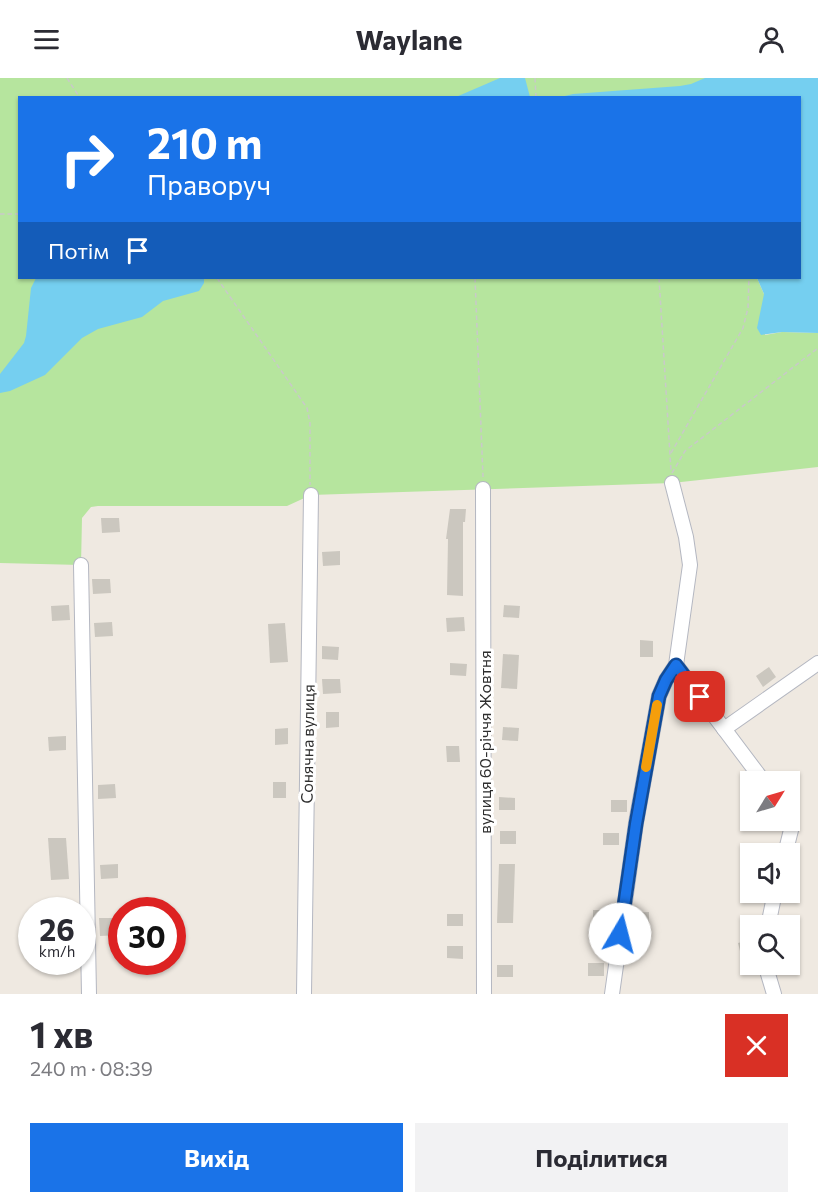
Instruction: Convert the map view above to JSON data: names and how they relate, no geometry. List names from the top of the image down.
{
  "streets": {
    "street": ["вулиця 60-річчя Жовтня", "Сонячна вулиця"]
  },
  "north": "top right",
  "page": {
    "header": "Waylane",
    "turn": ["210 m", "Праворуч"],
    "then": "Потім",
    "speed": "26 km/h",
    "limit": "30",
    "heading": ["1 хв", "240 m · 08:39"],
    "buttons": ["Вихід", "Поділитися"]
  }
}
